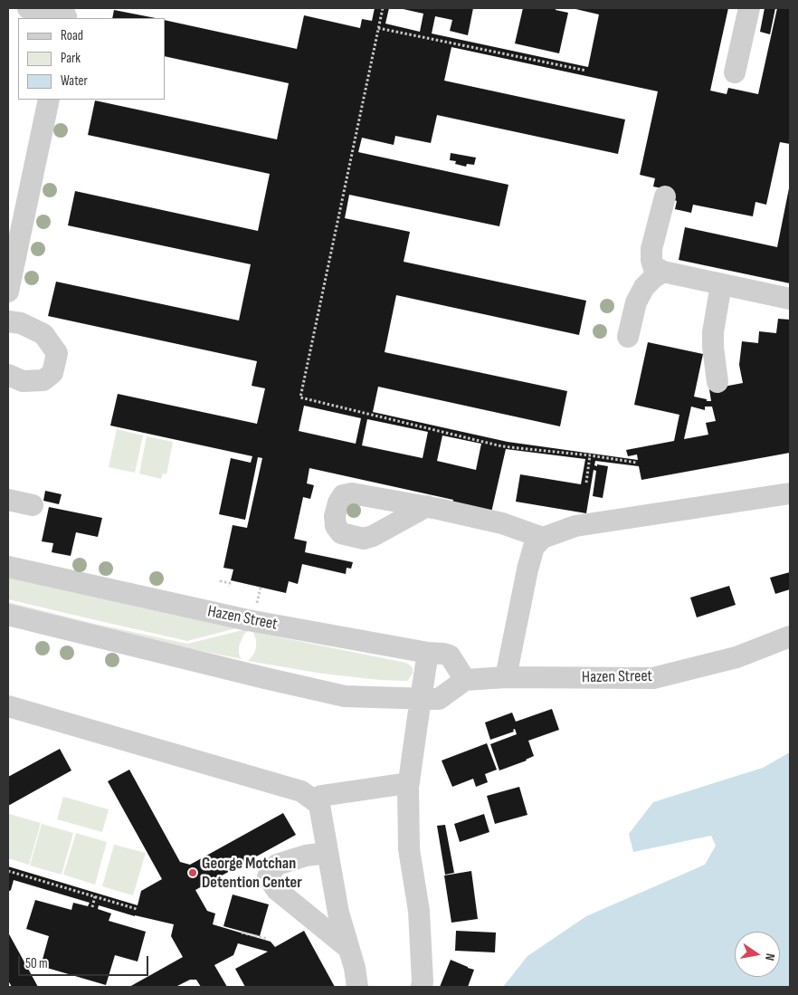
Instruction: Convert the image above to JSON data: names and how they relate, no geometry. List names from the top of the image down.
{
  "streets": {
    "street": ["Hazen Street"]
  },
  "places": ["George Motchan Detention Center"],
  "legend": ["Road", "Park", "Water"],
  "scale_bar": "50 m",
  "north": "right"
}
